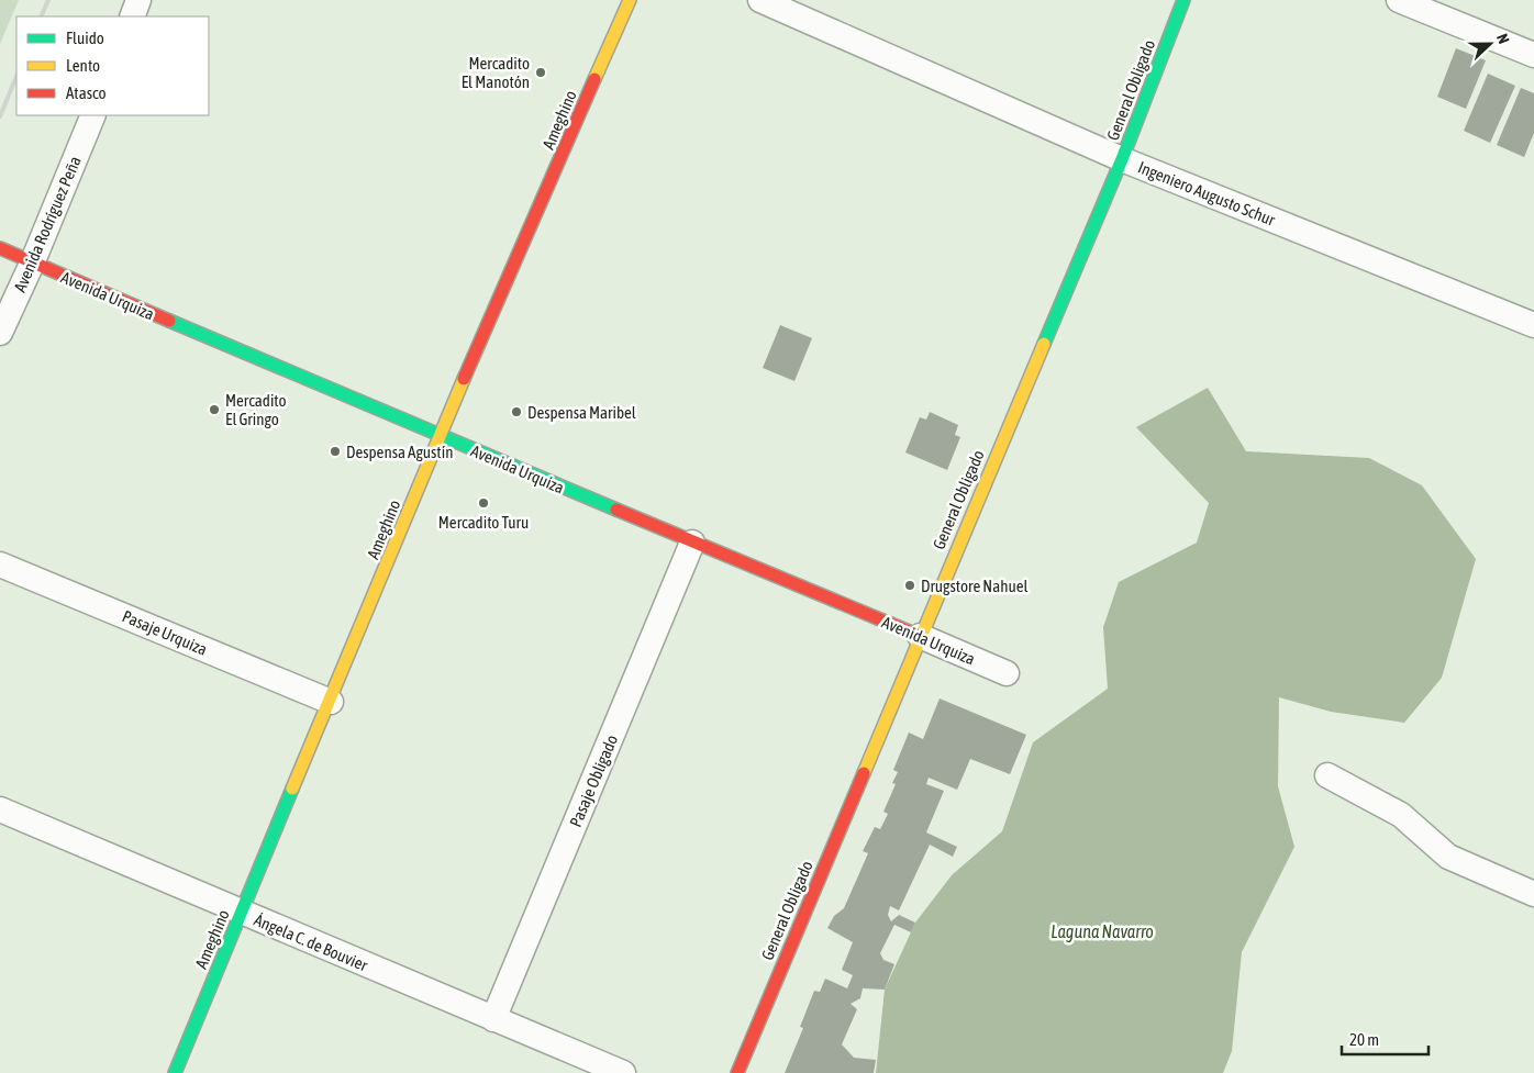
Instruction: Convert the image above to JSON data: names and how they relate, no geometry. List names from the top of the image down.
{
  "streets": {
    "street": [
      "General Obligado",
      "Ameghino",
      "Ingeniero Augusto Schur",
      "Avenida Rodríguez Peña",
      "Avenida Urquiza",
      "Pasaje Urquiza",
      "Pasaje Obligado",
      "Ángela C. de Bouvier"
    ]
  },
  "crossings": [
    ["General Obligado", "Ingeniero Augusto Schur"],
    ["General Obligado", "Avenida Urquiza"],
    ["Ameghino", "Avenida Urquiza"],
    ["Ameghino", "Pasaje Urquiza"],
    ["Ameghino", "Ángela C. de Bouvier"],
    ["Avenida Rodríguez Peña", "Avenida Urquiza"],
    ["Avenida Urquiza", "Pasaje Obligado"],
    ["Pasaje Obligado", "Ángela C. de Bouvier"]
  ],
  "water": ["Laguna Navarro"],
  "places": [
    "Mercadito El Manotón",
    "Mercadito El Gringo",
    "Despensa Maribel",
    "Despensa Agustín",
    "Mercadito Turu",
    "Drugstore Nahuel"
  ],
  "legend": ["Fluido", "Lento", "Atasco"],
  "scale_bar": "20 m",
  "north": "right"
}
